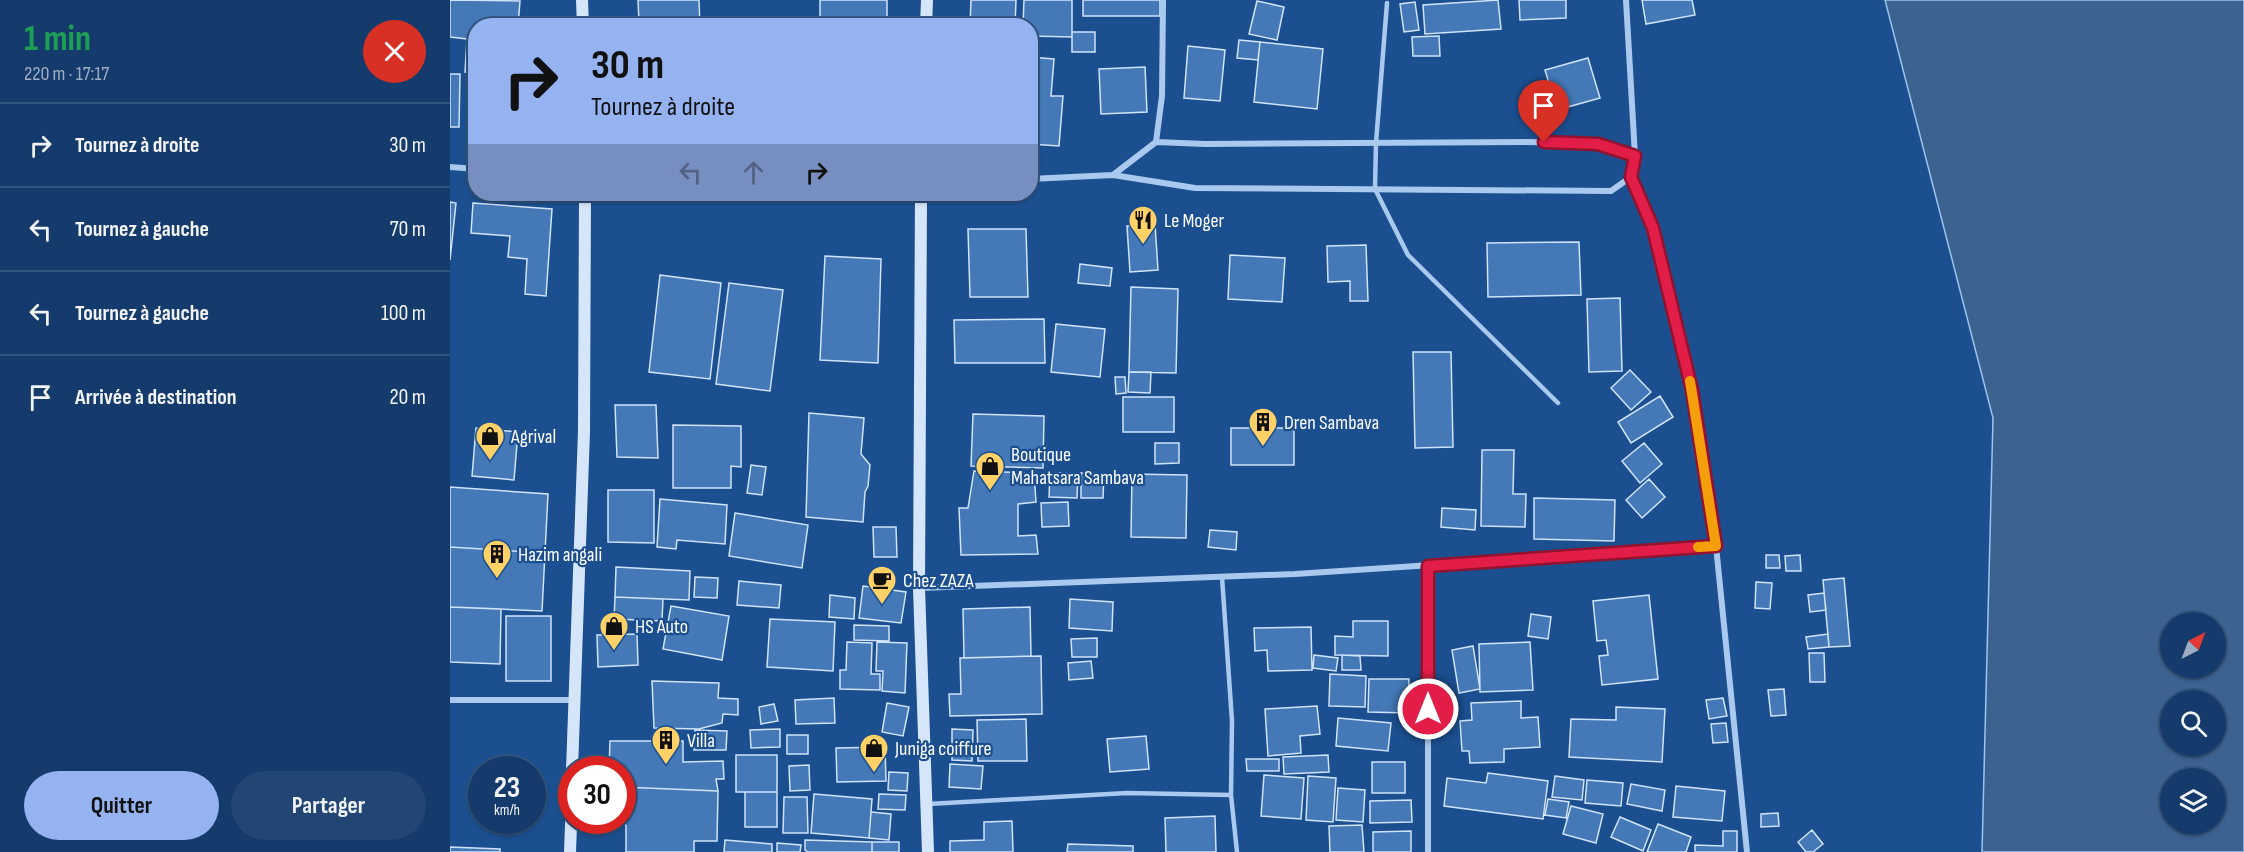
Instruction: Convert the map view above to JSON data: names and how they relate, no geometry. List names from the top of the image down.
{
  "places": {
    "restaurant": ["Le Moger"],
    "building": ["Dren Sambava", "Hazim angali", "Villa"],
    "shop": [
      "Agrival",
      "Boutique Mahatsara Sambava",
      "HS Auto",
      "Juniga coiffure"
    ],
    "cafe": ["Chez ZAZA"]
  },
  "north": "top right",
  "page": {
    "heading": ["1 min", "220 m · 17:17"],
    "turn": ["30 m", "Tournez à droite"],
    "list": [
      {
        "name": "Tournez à droite",
        "value": "30 m"
      },
      {
        "name": "Tournez à gauche",
        "value": "70 m"
      },
      {
        "name": "Tournez à gauche",
        "value": "100 m"
      },
      {
        "name": "Arrivée à destination",
        "value": "20 m"
      }
    ],
    "speed": "23 km/h",
    "limit": "30",
    "buttons": ["Quitter", "Partager"]
  }
}
